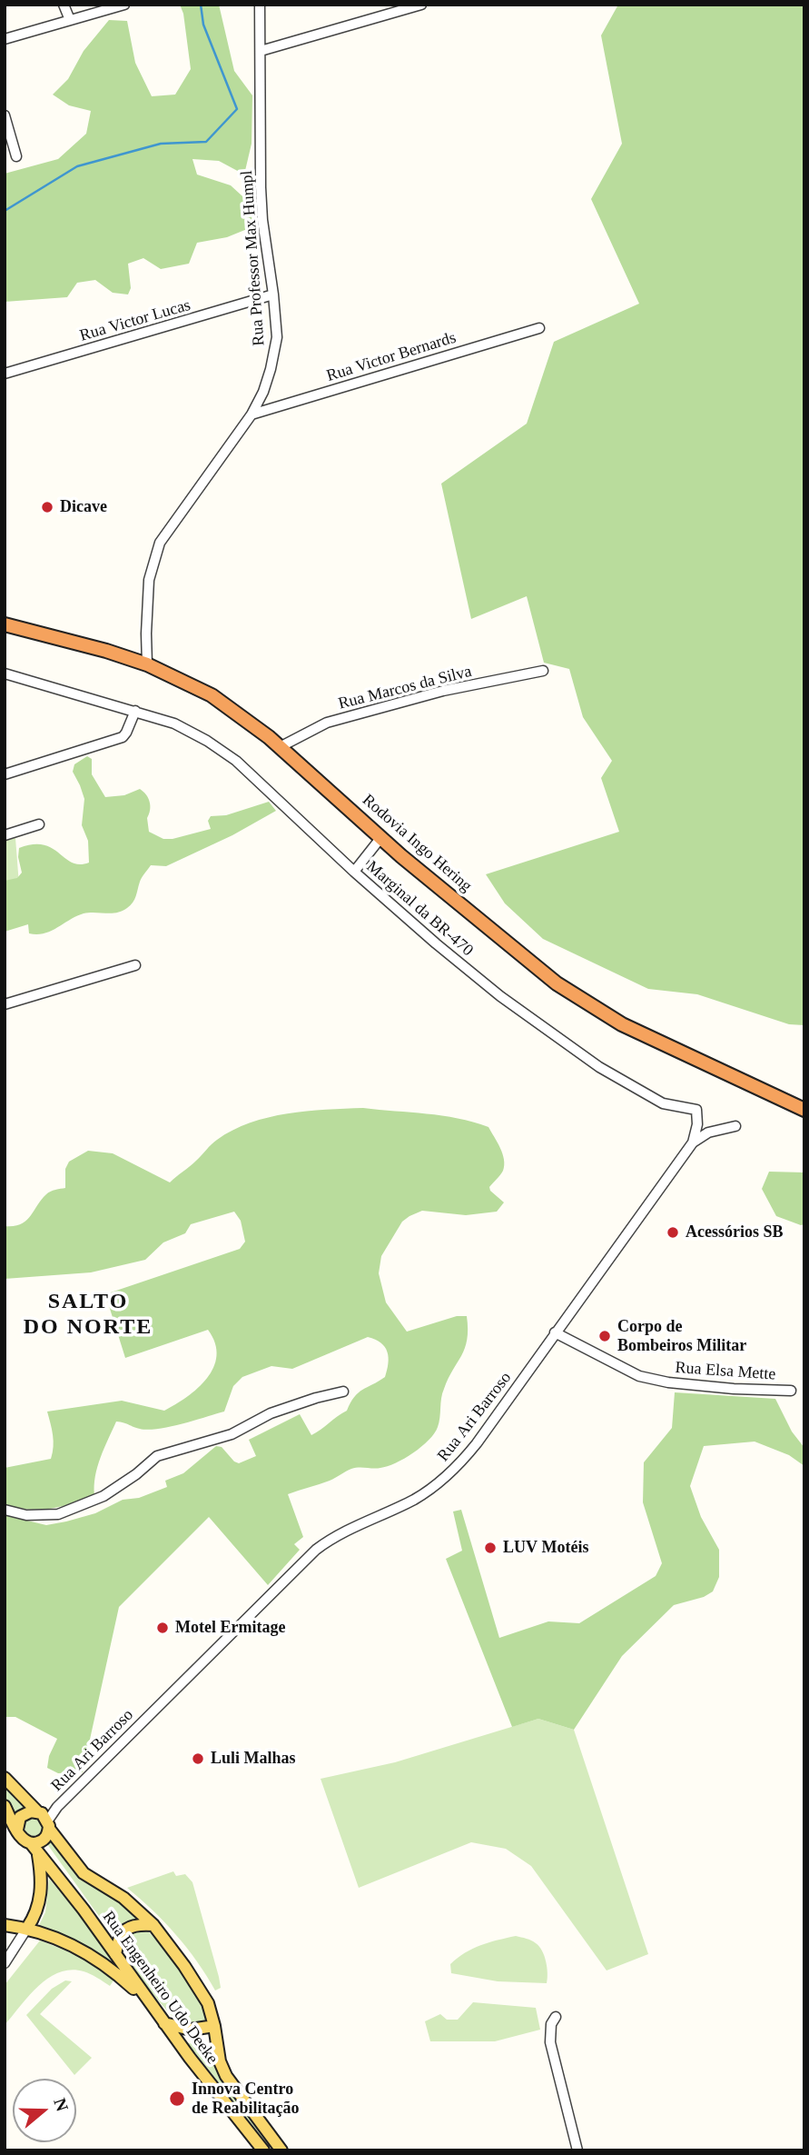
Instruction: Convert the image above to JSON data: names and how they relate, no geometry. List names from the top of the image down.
{
  "streets": {
    "highway": ["Rodovia Ingo Hering"],
    "main road": ["Rua Engenheiro Udo Deeke"],
    "street": [
      "Rua Professor Max Humpl",
      "Rua Victor Lucas",
      "Rua Victor Bernards",
      "Rua Marcos da Silva",
      "Marginal da BR-470",
      "Rua Elsa Mette",
      "Rua Ari Barroso"
    ]
  },
  "crossings": [
    ["Rua Professor Max Humpl", "Rua Victor Lucas"],
    ["Rua Professor Max Humpl", "Rua Victor Bernards"],
    ["Rua Professor Max Humpl", "Rodovia Ingo Hering"],
    ["Rua Marcos da Silva", "Rodovia Ingo Hering"],
    ["Marginal da BR-470", "Rua Ari Barroso"],
    ["Rua Elsa Mette", "Rua Ari Barroso"],
    ["Rua Ari Barroso", "Rua Engenheiro Udo Deeke"]
  ],
  "districts": ["SALTO DO NORTE"],
  "places": [
    "Dicave",
    "Acessórios SB",
    "Corpo de Bombeiros Militar",
    "LUV Motéis",
    "Motel Ermitage",
    "Luli Malhas",
    "Innova Centro de Reabilitação"
  ],
  "north": "right"
}
